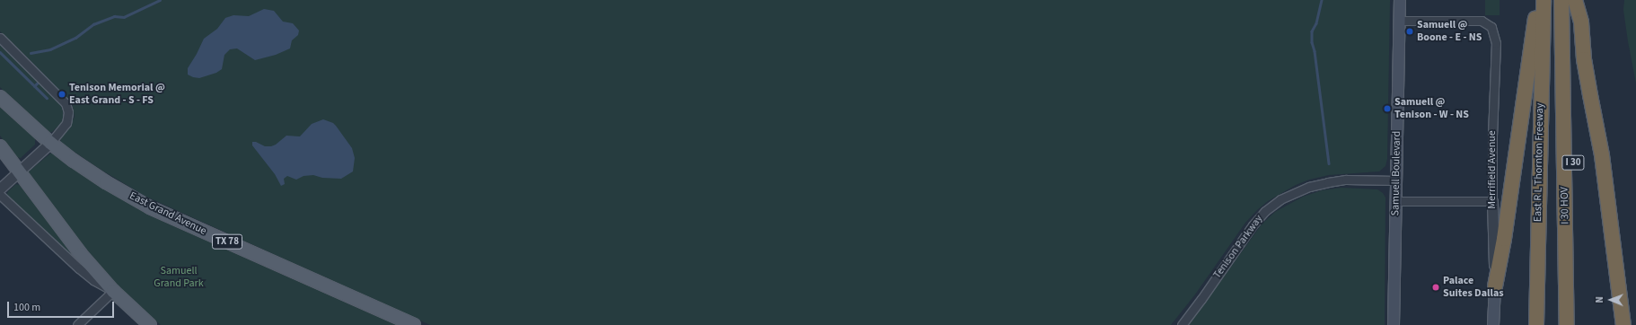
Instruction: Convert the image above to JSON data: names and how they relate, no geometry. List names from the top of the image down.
{
  "streets": {
    "highway": ["East R L Thornton Freeway", "I 30", "I 30 HOV"],
    "main road": [
      "Merrifield Avenue",
      "Samuell Boulevard",
      "East Grand Avenue",
      "TX 78"
    ],
    "street": ["Tenison Parkway"]
  },
  "crossings": [
    ["Merrifield Avenue", "Samuell Boulevard"],
    ["Samuell Boulevard", "Tenison Parkway"]
  ],
  "parks": ["Samuell Grand Park"],
  "places": [
    "Samuell @ Boone - E - NS",
    "Tenison Memorial @ East Grand - S - FS",
    "Samuell @ Tenison - W - NS",
    "Palace Suites Dallas"
  ],
  "scale_bar": "100 m",
  "north": "left"
}
